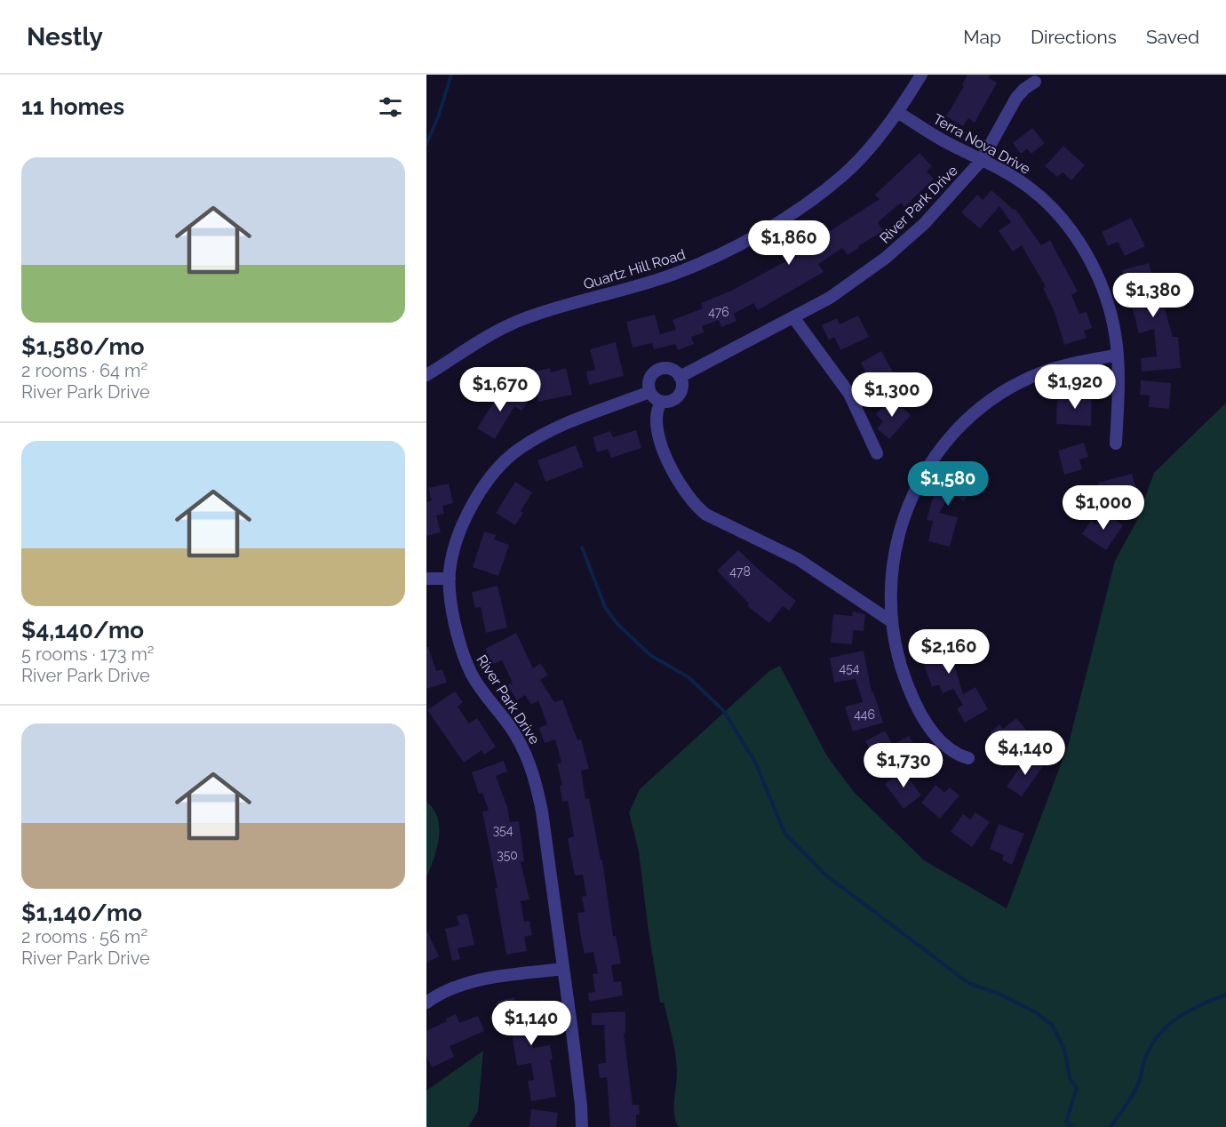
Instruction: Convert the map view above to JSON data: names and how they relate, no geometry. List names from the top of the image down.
{
  "streets": {
    "street": ["Terra Nova Drive", "River Park Drive", "Quartz Hill Road"]
  },
  "crossings": [
    ["Terra Nova Drive", "River Park Drive"],
    ["Terra Nova Drive", "Quartz Hill Road"]
  ],
  "house_numbers": [
    "476",
    "478",
    "454",
    "446",
    "354",
    "350"
  ],
  "page": {
    "header": "Nestly",
    "nav": ["Map", "Directions", "Saved"],
    "heading": "11 homes",
    "list": [
      {
        "name": "$1,580/mo",
        "note": "2 rooms · 64 m² · River Park Drive"
      },
      {
        "name": "$4,140/mo",
        "note": "5 rooms · 173 m² · River Park Drive"
      },
      {
        "name": "$1,140/mo",
        "note": "2 rooms · 56 m² · River Park Drive"
      }
    ],
    "price": [
      "$1,860",
      "$1,380",
      "$1,920",
      "$1,670",
      "$1,300",
      "$1,580",
      "$1,000",
      "$2,160",
      "$4,140",
      "$1,730",
      "$1,140"
    ]
  }
}
